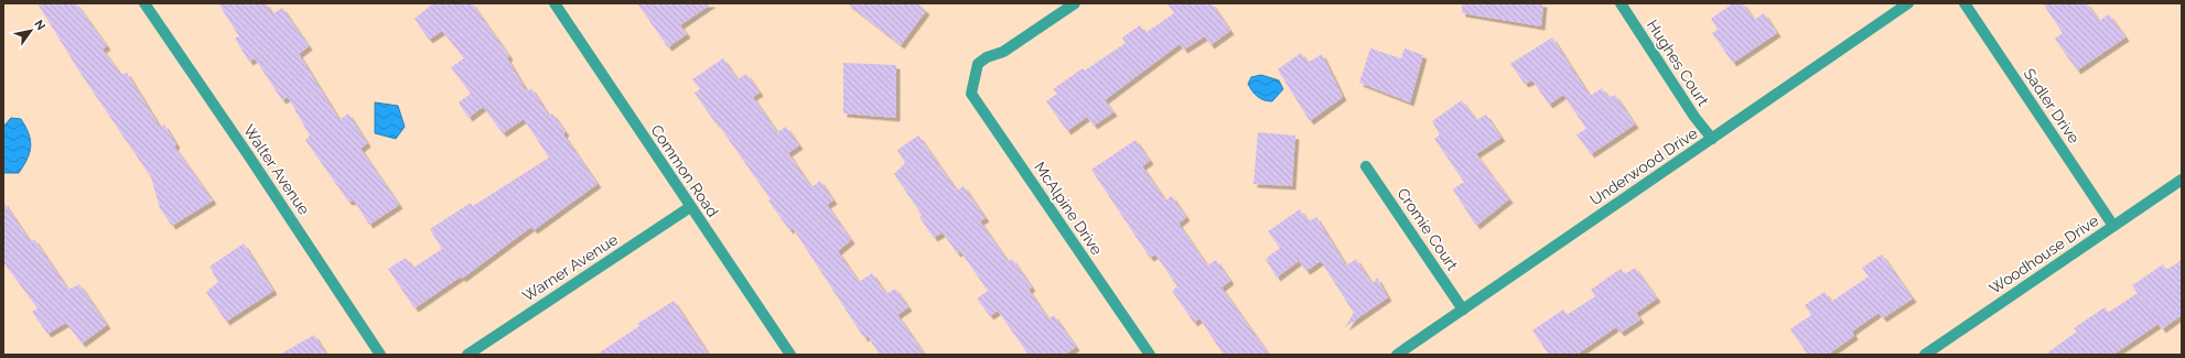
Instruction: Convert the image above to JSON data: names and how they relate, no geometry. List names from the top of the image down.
{
  "streets": {
    "street": [
      "Hughes Court",
      "Sadler Drive",
      "Underwood Drive",
      "Walter Avenue",
      "Common Road",
      "McAlpine Drive",
      "Cromie Court",
      "Woodhouse Drive",
      "Warner Avenue"
    ]
  },
  "crossings": [
    ["Hughes Court", "Underwood Drive"],
    ["Sadler Drive", "Woodhouse Drive"],
    ["Underwood Drive", "Cromie Court"],
    ["Common Road", "Warner Avenue"]
  ],
  "north": "top right"
}
